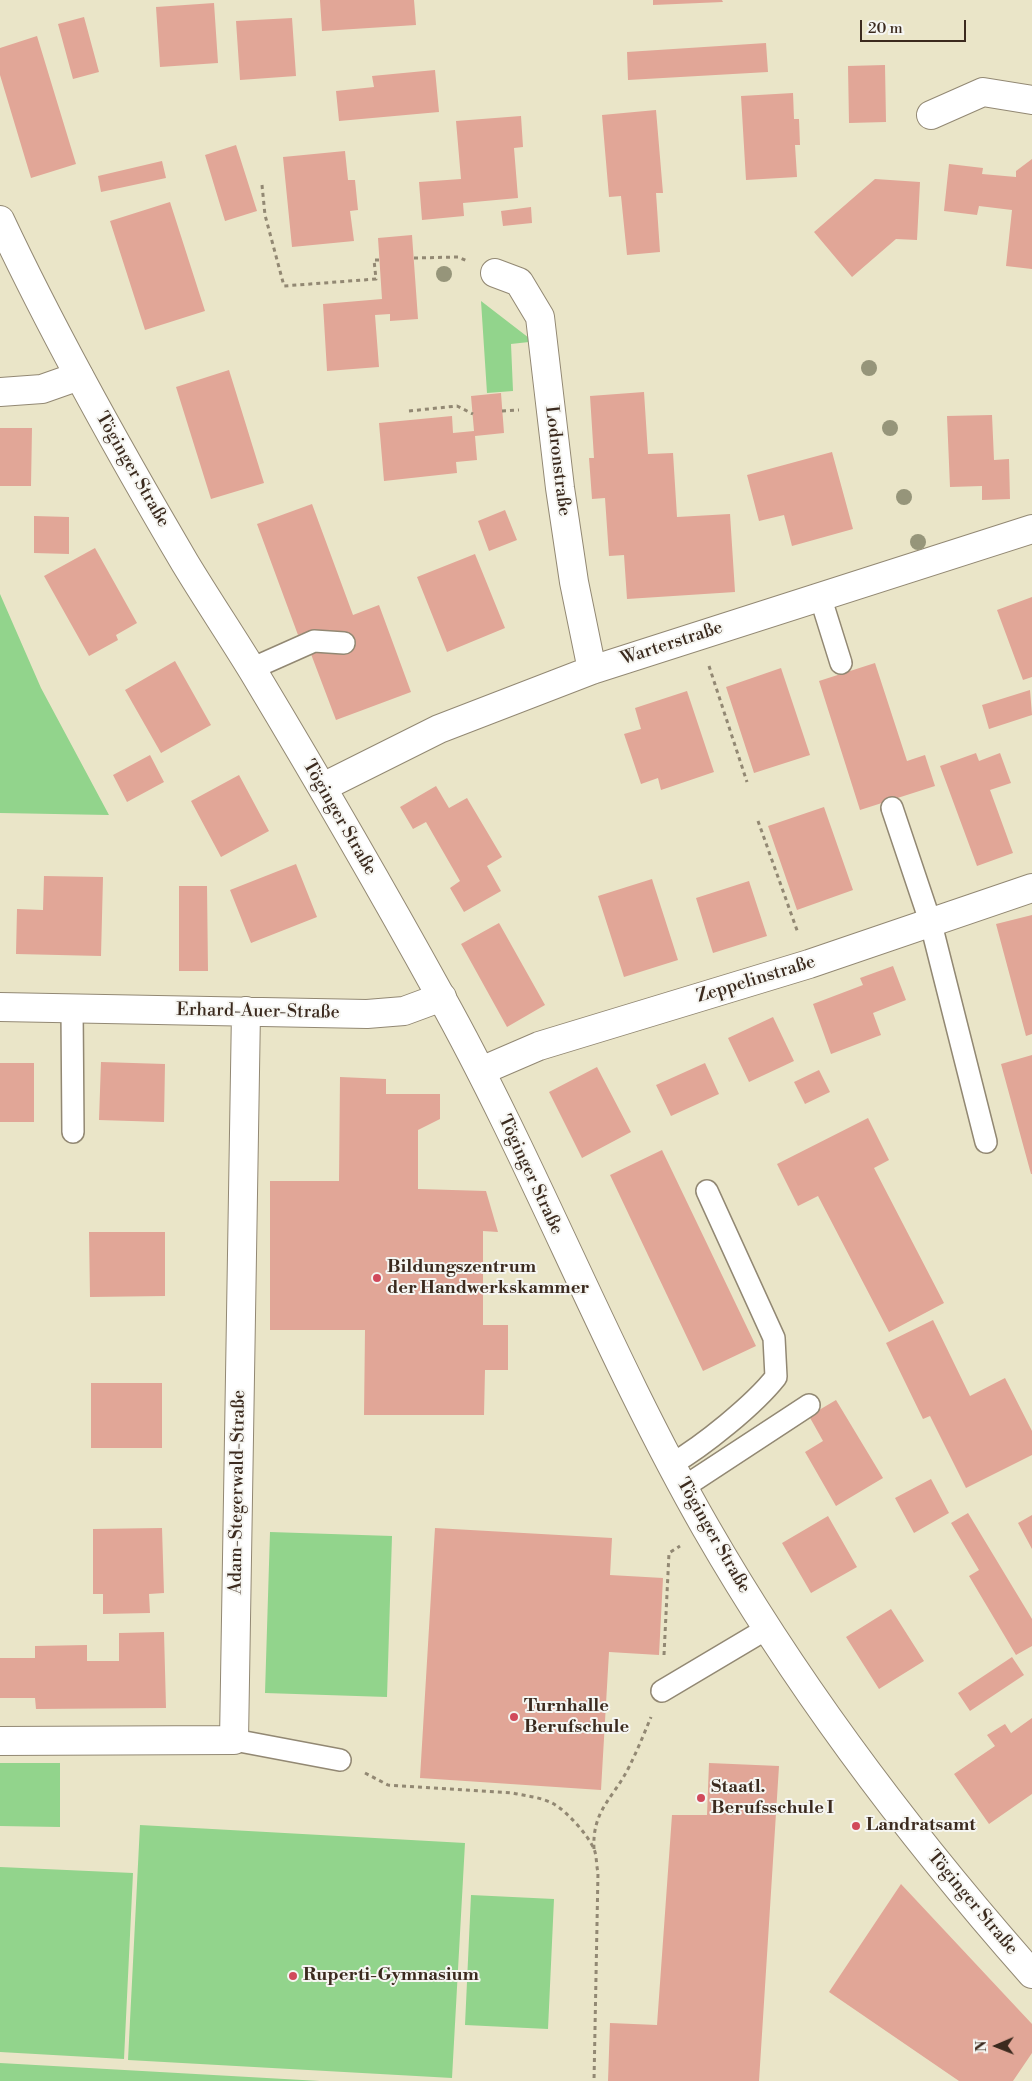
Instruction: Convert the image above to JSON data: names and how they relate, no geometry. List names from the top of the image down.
{
  "streets": {
    "street": [
      "Lodronstraße",
      "Töginger Straße",
      "Warterstraße",
      "Zeppelinstraße",
      "Erhard-Auer-Straße",
      "Adam-Stegerwald-Straße"
    ]
  },
  "crossings": [
    ["Lodronstraße", "Warterstraße"],
    ["Töginger Straße", "Warterstraße"],
    ["Töginger Straße", "Zeppelinstraße"],
    ["Töginger Straße", "Erhard-Auer-Straße"],
    ["Erhard-Auer-Straße", "Adam-Stegerwald-Straße"]
  ],
  "places": [
    "Bildungszentrum der Handwerkskammer",
    "Turnhalle Berufschule",
    "Staatl. Berufsschule I",
    "Landratsamt",
    "Ruperti-Gymnasium"
  ],
  "scale_bar": "20 m",
  "north": "left"
}
